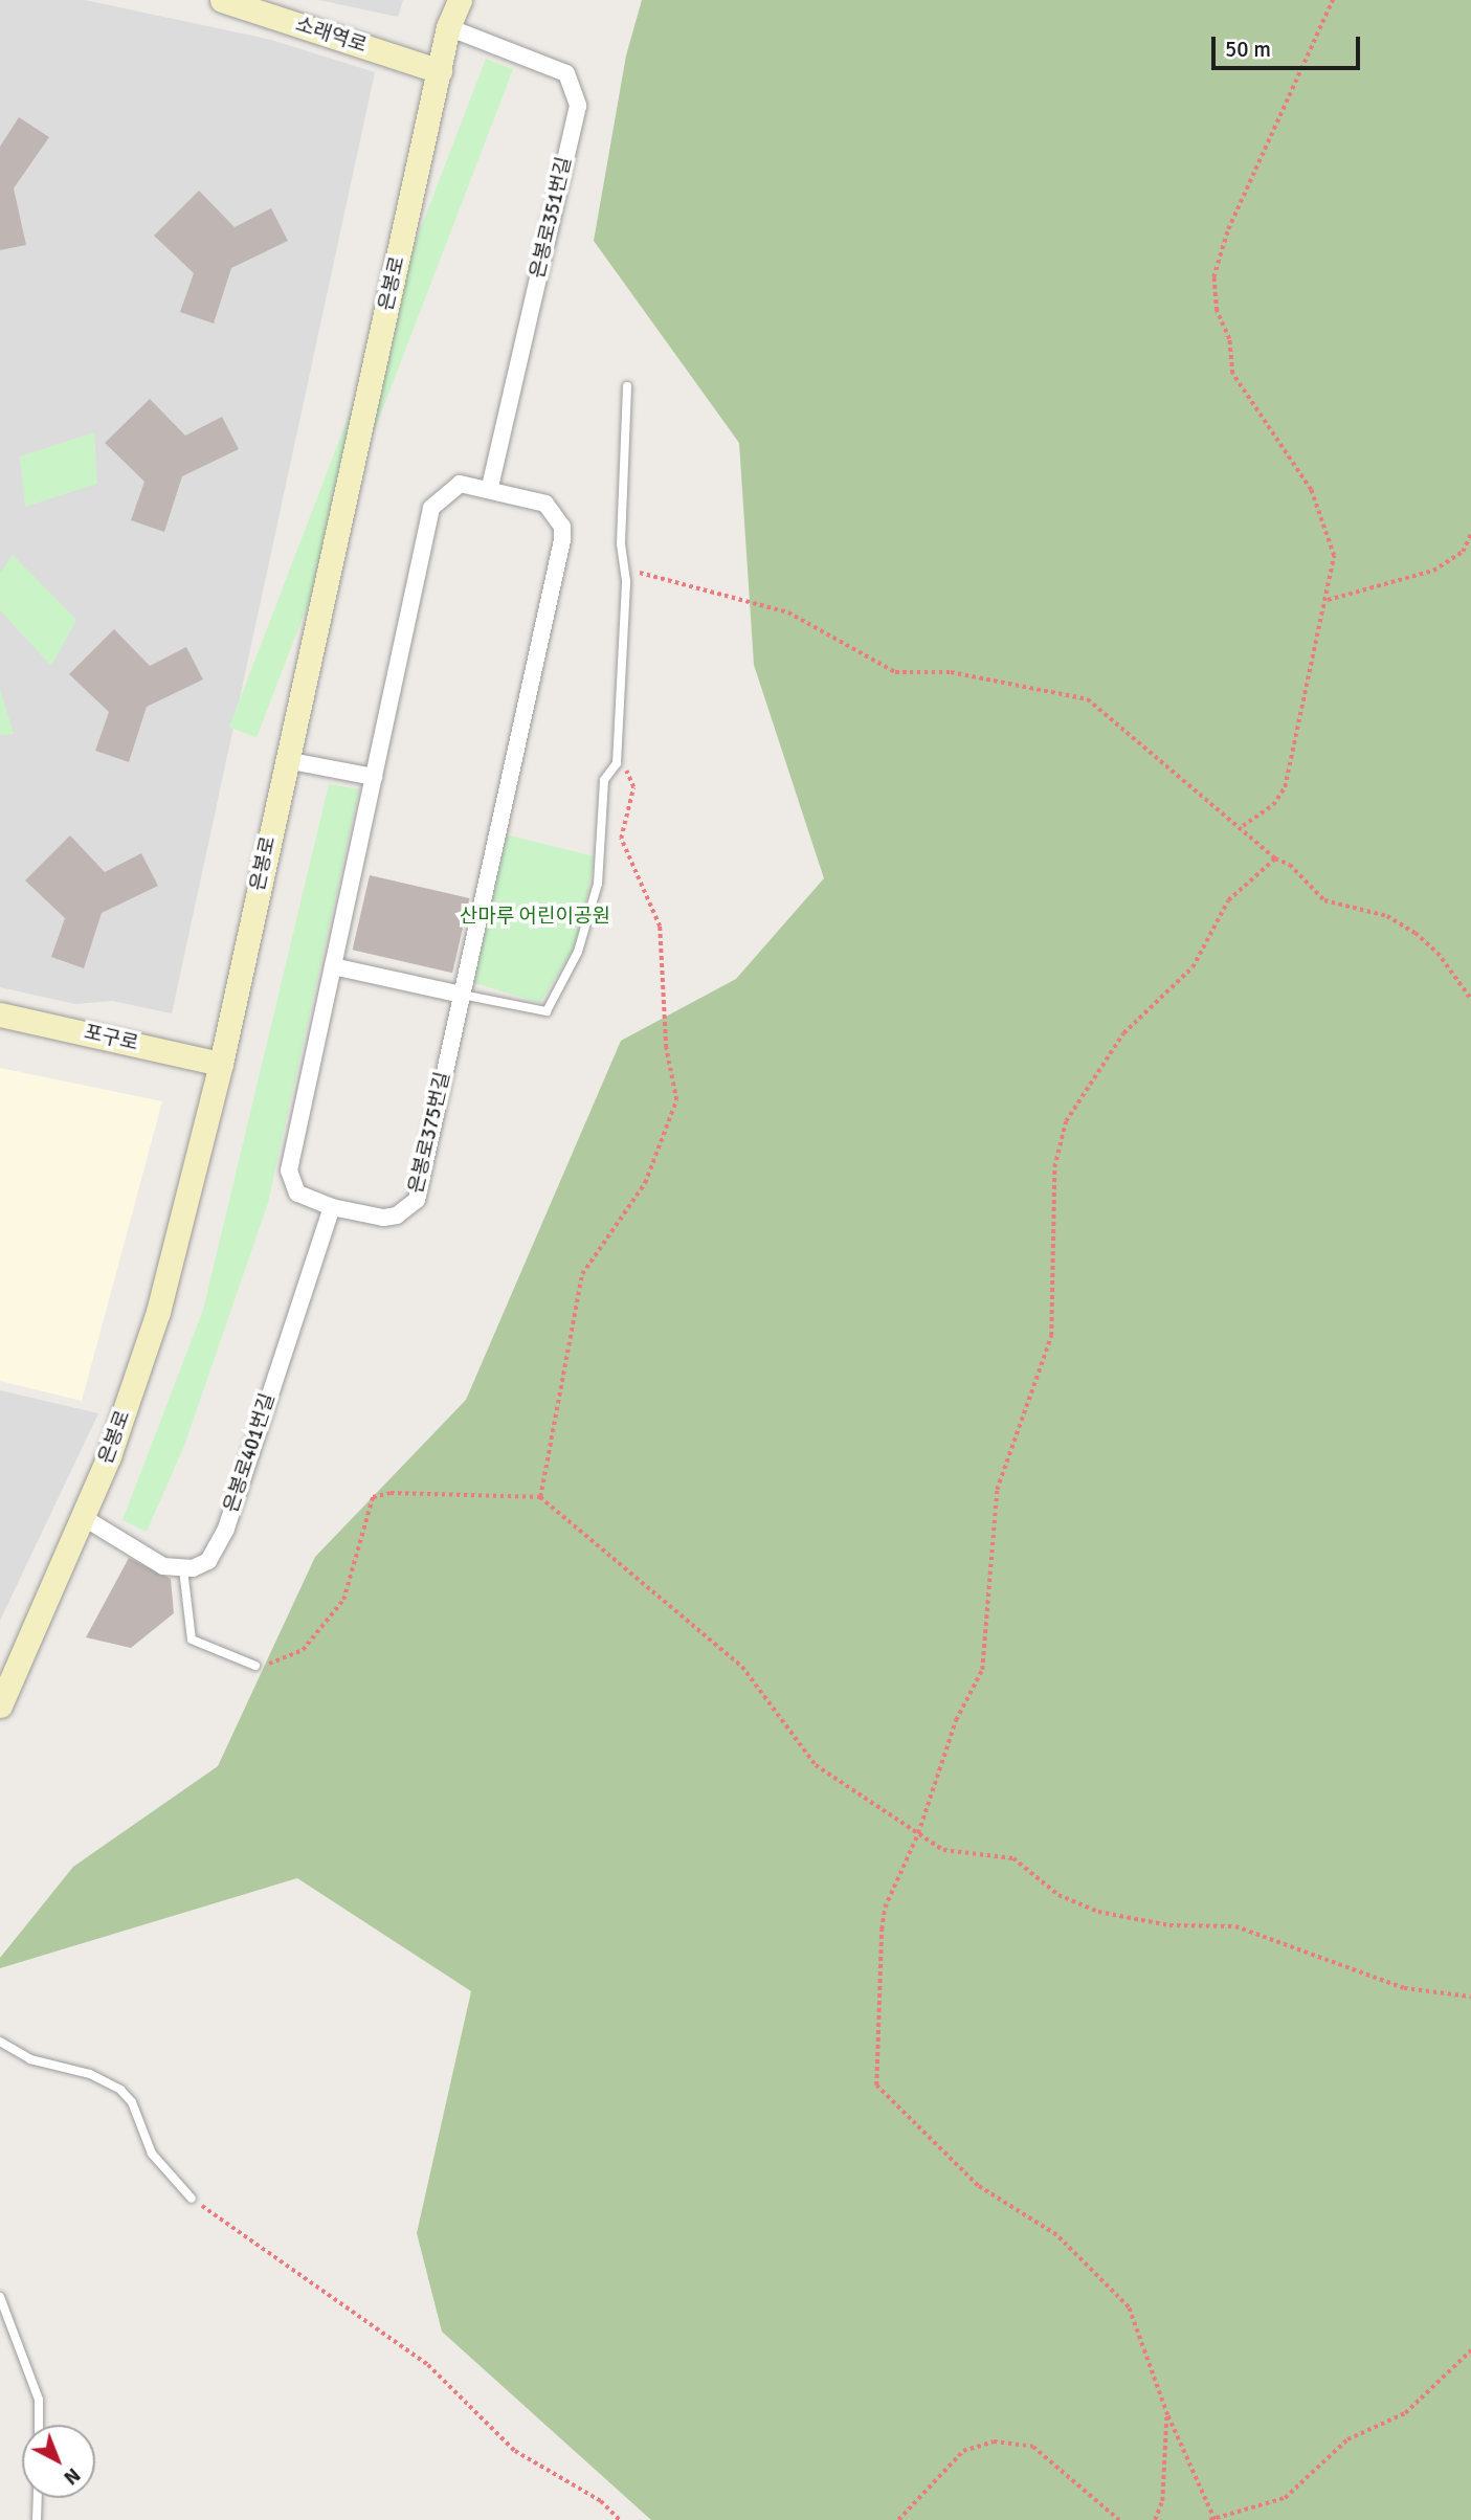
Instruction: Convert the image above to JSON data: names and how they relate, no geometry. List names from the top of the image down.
{
  "streets": {
    "main road": ["소래역로", "은봉로", "포구로"],
    "street": ["은봉로351번길", "은봉로375번길", "은봉로401번길"]
  },
  "crossings": [
    ["소래역로", "은봉로"],
    ["은봉로351번길", "은봉로"],
    ["은봉로351번길", "은봉로375번길"],
    ["은봉로", "포구로"],
    ["은봉로375번길", "은봉로401번길"]
  ],
  "parks": ["산마루 어린이공원"],
  "scale_bar": "50 m",
  "north": "bottom right"
}
